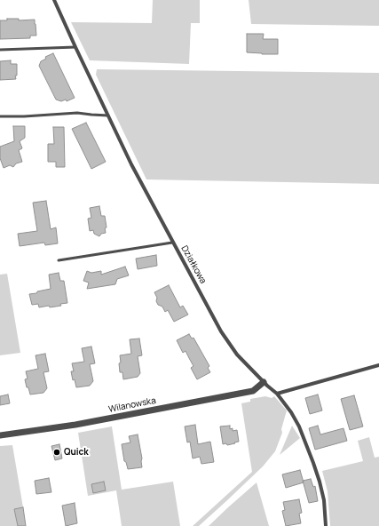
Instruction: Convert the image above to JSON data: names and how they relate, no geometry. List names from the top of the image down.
{
  "streets": {
    "street": ["Działkowa", "Wilanowska"]
  },
  "crossings": [
    ["Działkowa", "Wilanowska"]
  ],
  "places": ["Quick"]
}
